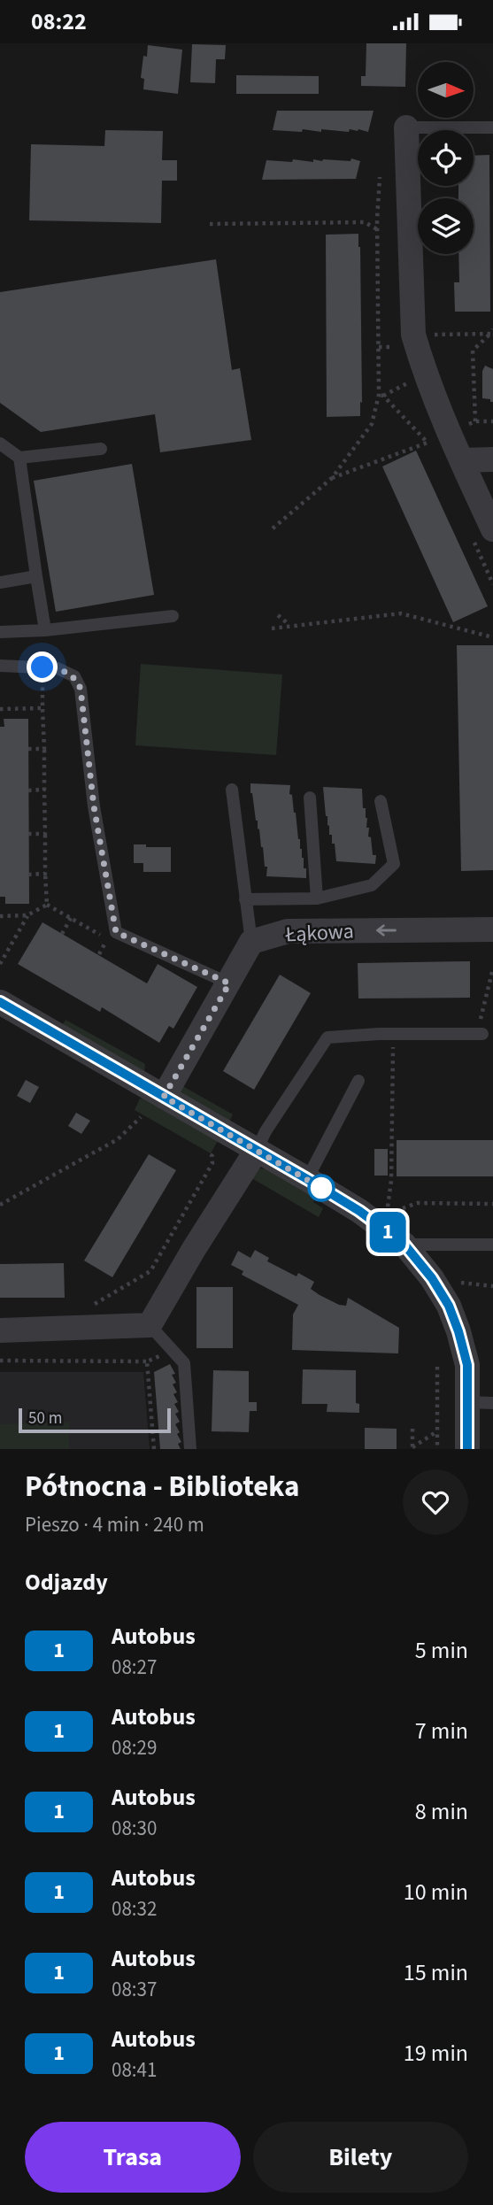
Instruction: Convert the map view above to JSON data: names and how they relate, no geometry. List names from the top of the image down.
{
  "streets": {
    "street": ["Łąkowa"]
  },
  "one_way": ["Łąkowa"],
  "lines": ["bus line 1"],
  "scale_bar": "50 m",
  "north": "right",
  "page": {
    "status": "08:22",
    "on_map": "1",
    "scale": "50 m",
    "heading": [
      ["Północna - Biblioteka", "Pieszo · 4 min · 240 m"],
      "Odjazdy"
    ],
    "list": [
      {
        "mark": "1",
        "name": "Autobus",
        "note": "08:27",
        "value": "5 min"
      },
      {
        "mark": "1",
        "name": "Autobus",
        "note": "08:29",
        "value": "7 min"
      },
      {
        "mark": "1",
        "name": "Autobus",
        "note": "08:30",
        "value": "8 min"
      },
      {
        "mark": "1",
        "name": "Autobus",
        "note": "08:32",
        "value": "10 min"
      },
      {
        "mark": "1",
        "name": "Autobus",
        "note": "08:37",
        "value": "15 min"
      },
      {
        "mark": "1",
        "name": "Autobus",
        "note": "08:41",
        "value": "19 min"
      }
    ],
    "buttons": ["Trasa", "Bilety"]
  }
}
